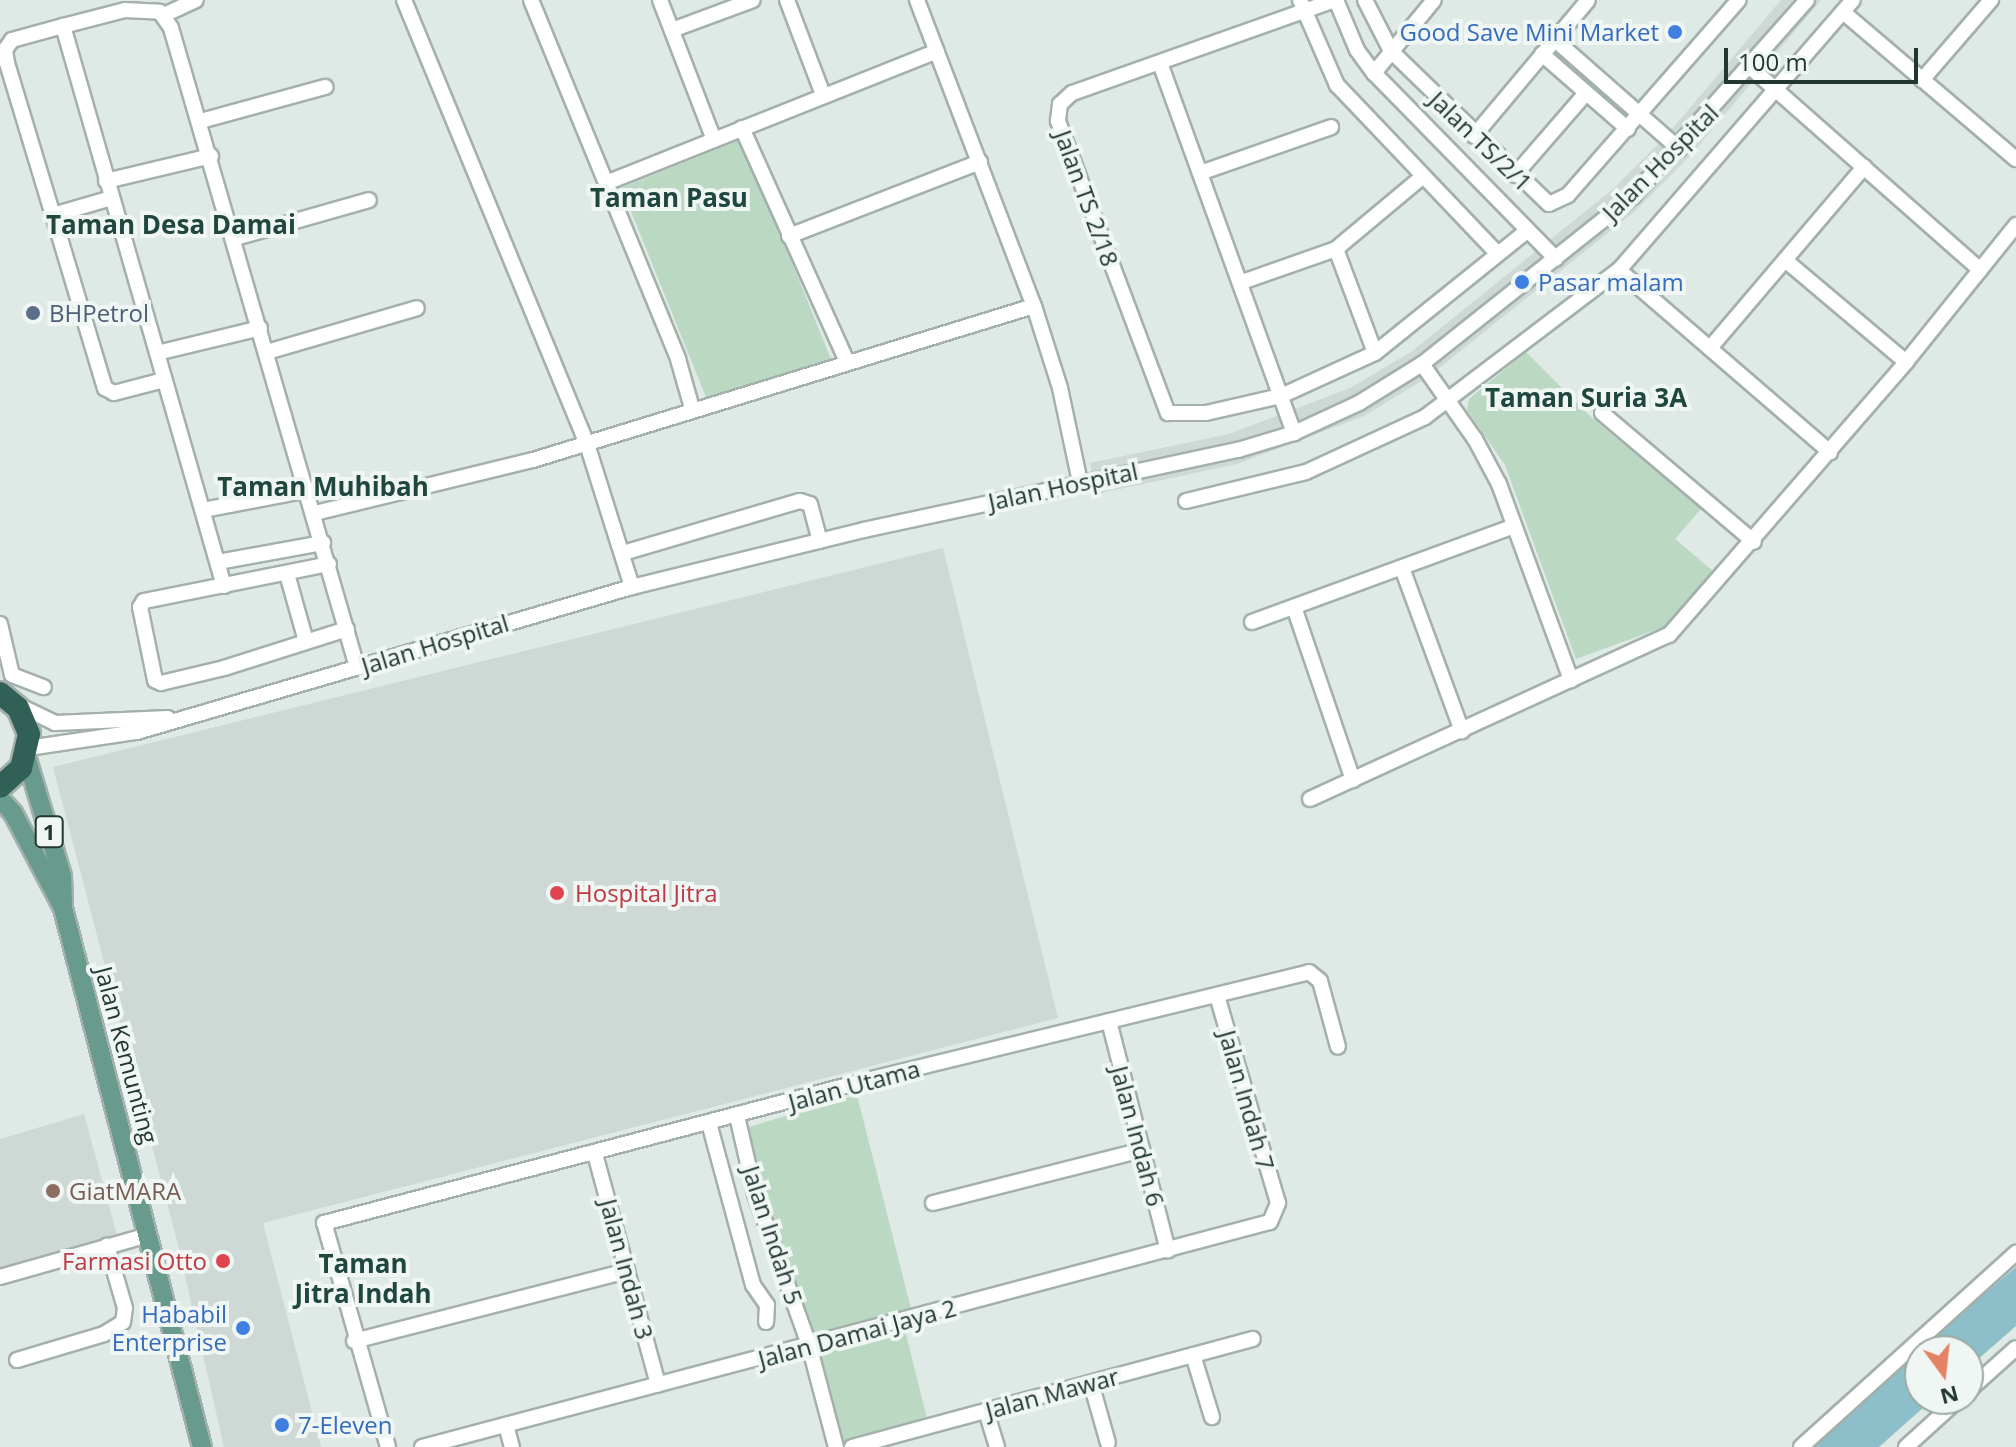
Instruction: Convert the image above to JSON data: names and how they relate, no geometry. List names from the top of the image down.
{
  "streets": {
    "highway": ["1"],
    "main road": ["Jalan Kemunting"],
    "street": [
      "Jalan TS/2/1",
      "Jalan Hospital",
      "Jalan TS 2/18",
      "Jalan Utama",
      "Jalan Indah 7",
      "Jalan Indah 6",
      "Jalan Indah 5",
      "Jalan Indah 3",
      "Jalan Damai Jaya 2",
      "Jalan Mawar"
    ]
  },
  "crossings": [
    ["Jalan Hospital", "1"],
    ["Jalan Hospital", "Jalan Kemunting"],
    ["1", "Jalan Kemunting"],
    ["Jalan Utama", "Jalan Indah 7"],
    ["Jalan Utama", "Jalan Indah 6"],
    ["Jalan Utama", "Jalan Indah 5"],
    ["Jalan Utama", "Jalan Indah 3"],
    ["Jalan Indah 7", "Jalan Damai Jaya 2"],
    ["Jalan Indah 6", "Jalan Damai Jaya 2"],
    ["Jalan Indah 5", "Jalan Damai Jaya 2"],
    ["Jalan Indah 3", "Jalan Damai Jaya 2"]
  ],
  "districts": [
    "Taman Pasu",
    "Taman Desa Damai",
    "Taman Suria 3A",
    "Taman Muhibah",
    "Taman Jitra Indah"
  ],
  "places": [
    "Good Save Mini Market",
    "Pasar malam",
    "BHPetrol",
    "Hospital Jitra",
    "GiatMARA",
    "Farmasi Otto",
    "Hababil Enterprise",
    "7-Eleven"
  ],
  "scale_bar": "100 m",
  "north": "bottom"
}
